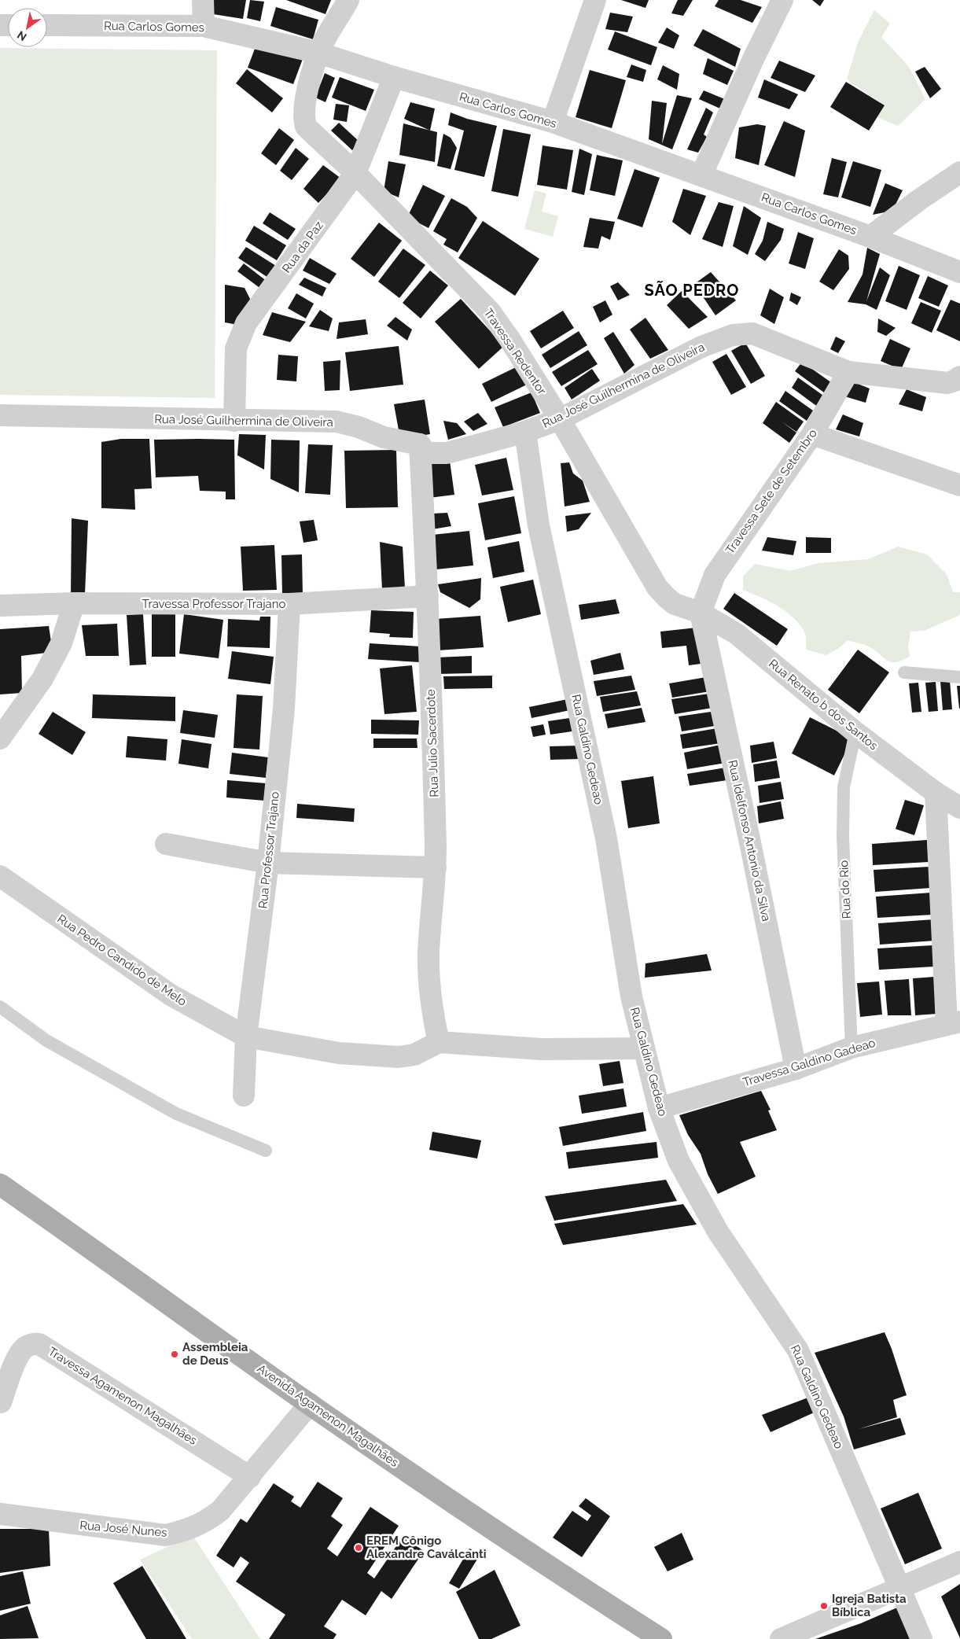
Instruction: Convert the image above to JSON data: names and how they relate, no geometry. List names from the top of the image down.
{
  "streets": {
    "main road": ["Avenida Agamenon Magalhães"],
    "street": [
      "Rua Carlos Gomes",
      "Rua da Paz",
      "Travessa Redentor",
      "Rua José Guilhermina de Oliveira",
      "Travessa Sete de Setembro",
      "Travessa Professor Trajano",
      "Rua Renato b dos Santos",
      "Rua Julio Sacerdote",
      "Rua Galdino Gedeao",
      "Rua Idelfonso Antonio da Silva",
      "Rua Professor Trajano",
      "Rua Pedro Candido de Melo",
      "Travessa Galdino Gadeao",
      "Travessa Agamenon Magalhães",
      "Rua José Nunes"
    ],
    "lane": ["Rua do Rio"]
  },
  "crossings": [
    ["Rua Carlos Gomes", "Rua da Paz"],
    ["Rua Carlos Gomes", "Travessa Redentor"],
    ["Rua da Paz", "Travessa Redentor"],
    ["Rua da Paz", "Rua José Guilhermina de Oliveira"],
    ["Travessa Redentor", "Rua José Guilhermina de Oliveira"],
    ["Travessa Redentor", "Travessa Sete de Setembro"],
    ["Travessa Redentor", "Rua Renato b dos Santos"],
    ["Travessa Redentor", "Rua Idelfonso Antonio da Silva"],
    ["Rua José Guilhermina de Oliveira", "Travessa Sete de Setembro"],
    ["Rua José Guilhermina de Oliveira", "Rua Julio Sacerdote"],
    ["Rua José Guilhermina de Oliveira", "Rua Galdino Gedeao"],
    ["Travessa Sete de Setembro", "Rua Renato b dos Santos"],
    ["Travessa Sete de Setembro", "Rua Idelfonso Antonio da Silva"],
    ["Travessa Professor Trajano", "Rua Julio Sacerdote"],
    ["Travessa Professor Trajano", "Rua Professor Trajano"],
    ["Rua Renato b dos Santos", "Rua Idelfonso Antonio da Silva"],
    ["Rua Renato b dos Santos", "Rua do Rio"],
    ["Rua Julio Sacerdote", "Rua Pedro Candido de Melo"],
    ["Rua Galdino Gedeao", "Travessa Galdino Gadeao"],
    ["Rua Idelfonso Antonio da Silva", "Travessa Galdino Gadeao"],
    ["Rua Professor Trajano", "Rua Pedro Candido de Melo"],
    ["Rua do Rio", "Travessa Galdino Gadeao"],
    ["Travessa Agamenon Magalhães", "Rua José Nunes"],
    ["Avenida Agamenon Magalhães", "Rua José Nunes"]
  ],
  "districts": ["SÃO PEDRO"],
  "places": ["Assembleia de Deus", "EREM Cônigo Alexandre Caválcanti", "Igreja Batista Bíblica"],
  "north": "bottom left"
}
